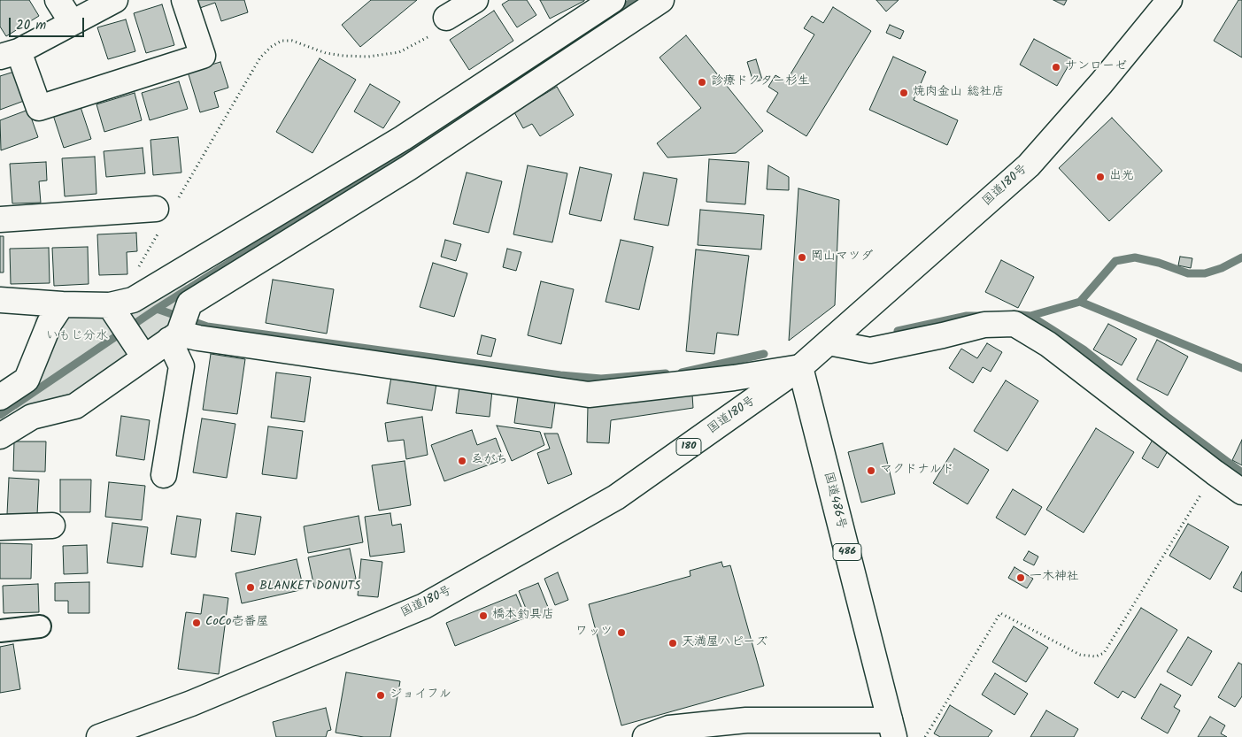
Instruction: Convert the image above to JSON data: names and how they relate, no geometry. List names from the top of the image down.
{
  "streets": {
    "main road": [
      "国道180号",
      "180",
      "国道486号",
      "486"
    ]
  },
  "crossings": [
    ["国道180号", "国道486号"]
  ],
  "parks": ["いもじ分水"],
  "places": [
    "サンローゼ",
    "診療ドクター杉生",
    "焼肉金山 総社店",
    "出光",
    "岡山マツダ",
    "ゑがち",
    "マクドナルド",
    "一木神社",
    "BLANKET DONUTS",
    "橋本釣具店",
    "CoCo壱番屋",
    "ワッツ",
    "天満屋ハピーズ",
    "ジョイフル"
  ],
  "scale_bar": "20 m"
}
